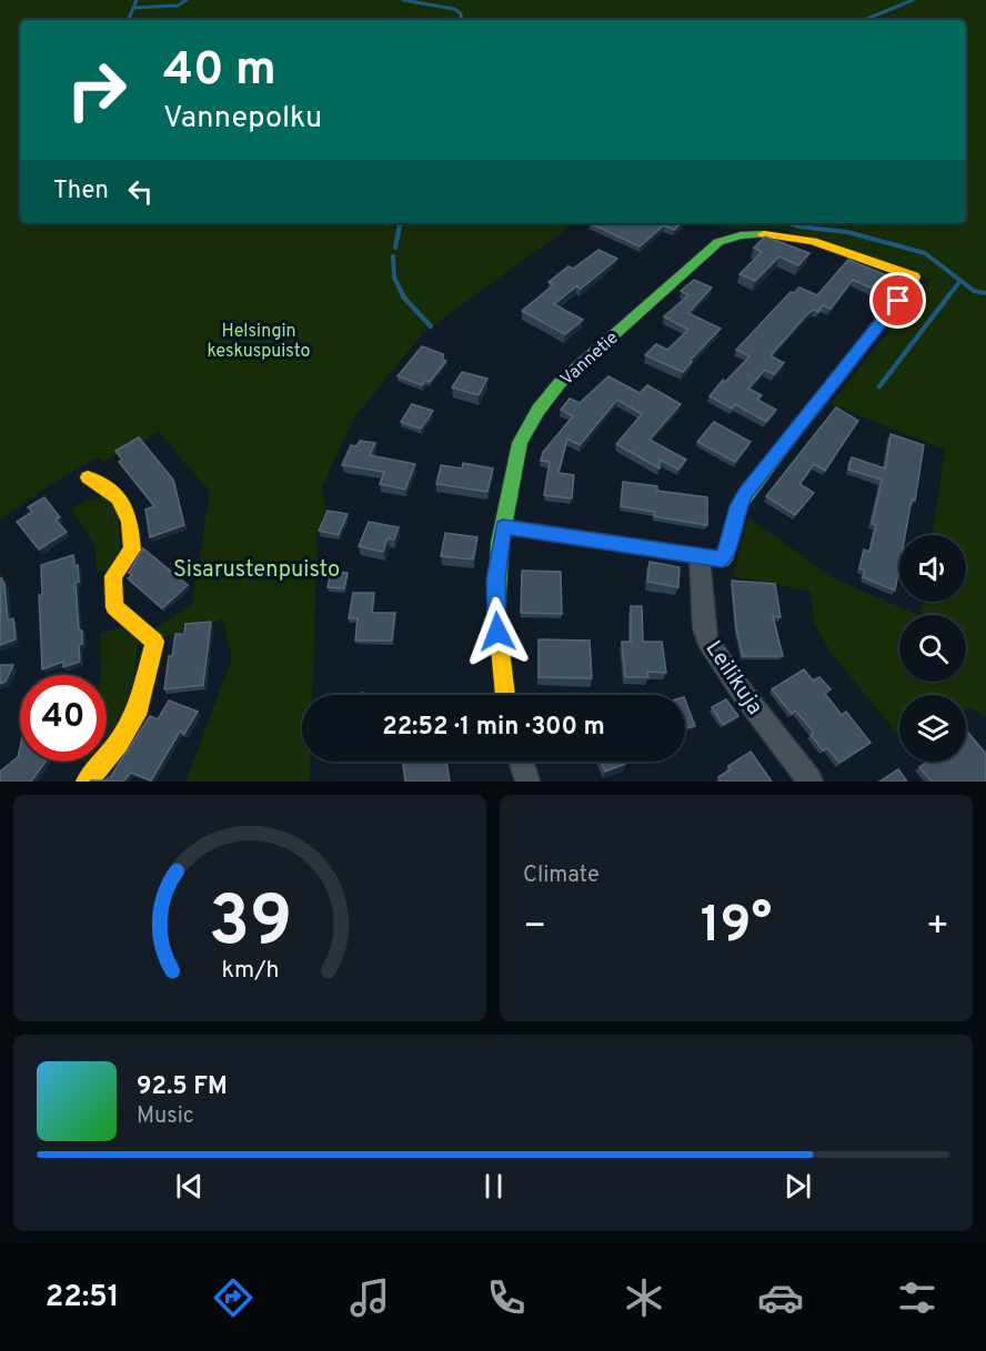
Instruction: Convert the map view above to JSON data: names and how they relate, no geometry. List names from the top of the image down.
{
  "streets": {
    "street": ["Vannetie", "Leilikuja"]
  },
  "crossings": [
    ["Vannetie", "Leilikuja"]
  ],
  "parks": ["Helsingin keskuspuisto", "Sisarustenpuisto"],
  "page": {
    "turn": ["40 m", "Vannepolku"],
    "then": "Then",
    "limit": "40",
    "trip": "22:52 · 1 min · 300 m",
    "tile": "Climate",
    "heat": ["−", "19°", "+"],
    "song": ["92.5 FM", "Music"],
    "tabs": "22:51",
    "gauge": ["39", "km/h"]
  }
}
